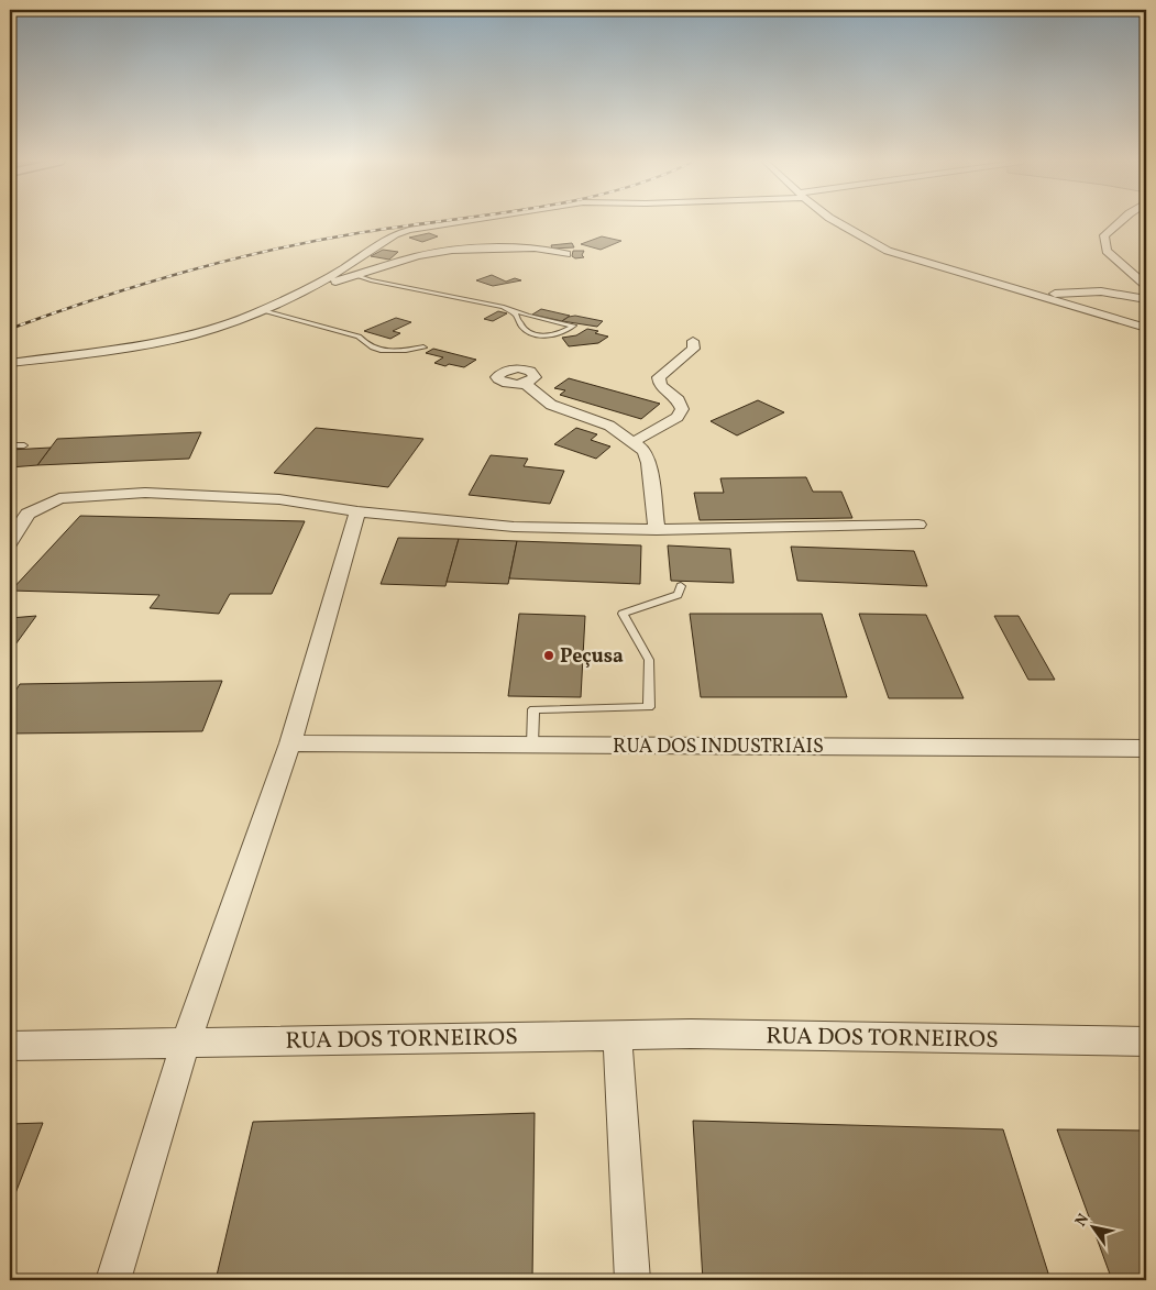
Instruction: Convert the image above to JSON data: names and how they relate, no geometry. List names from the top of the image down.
{
  "streets": {
    "street": ["RUA DOS INDUSTRIAIS", "RUA DOS TORNEIROS"]
  },
  "places": ["Peçusa"],
  "north": "top left"
}
